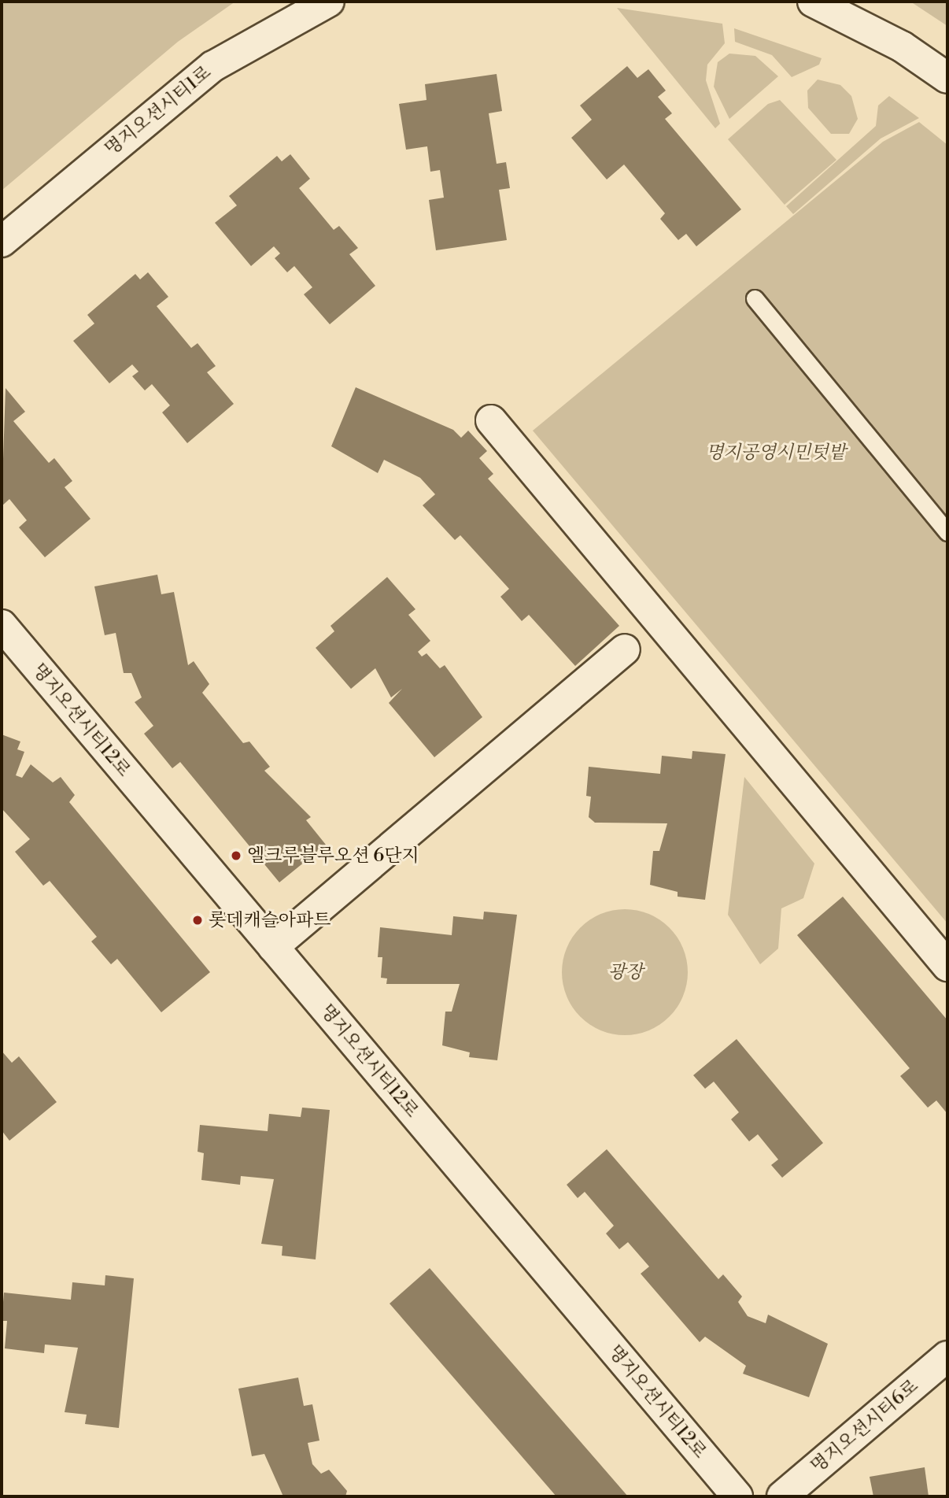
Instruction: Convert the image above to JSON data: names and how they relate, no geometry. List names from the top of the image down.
{
  "streets": {
    "street": ["명지오션시티1로", "명지오션시티12로", "명지오션시티6로"]
  },
  "parks": ["명지공영시민텃밭", "광장"],
  "places": ["엘크루블루오션 6단지", "롯데캐슬아파트"]
}
